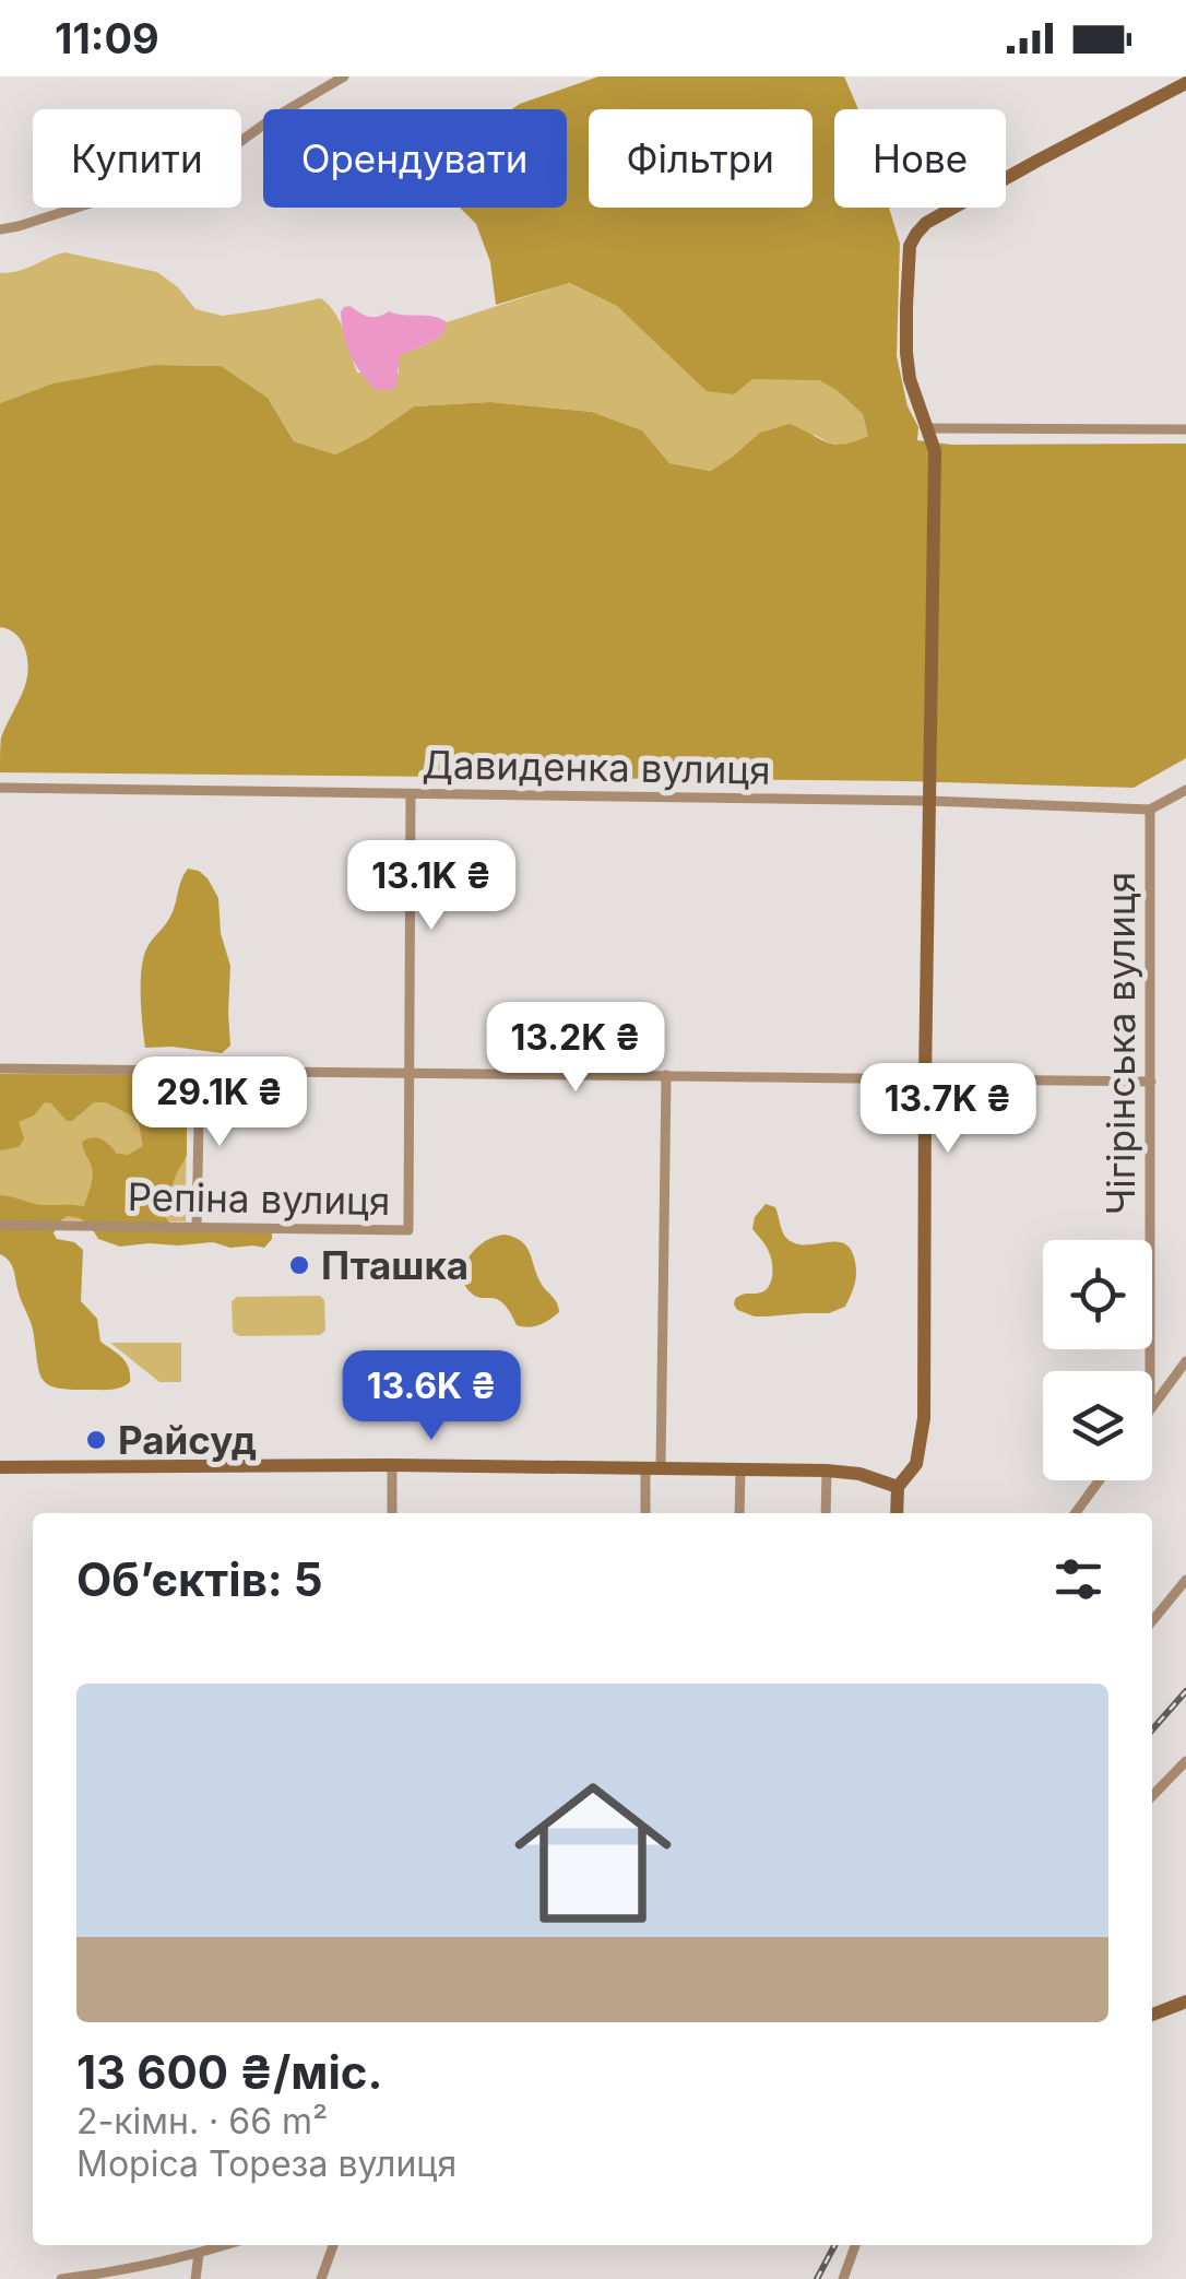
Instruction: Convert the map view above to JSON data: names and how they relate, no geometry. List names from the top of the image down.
{
  "streets": {
    "street": ["Давиденка вулиця", "Чiгiрiнська вулиця", "Репiна вулиця"]
  },
  "crossings": [
    ["Давиденка вулиця", "Чiгiрiнська вулиця"],
    ["Давиденка вулиця", "Репiна вулиця"]
  ],
  "places": ["Пташка", "Райсуд"],
  "page": {
    "status": "11:09",
    "chip": [
      "Купити",
      "Орендувати",
      "Фільтри",
      "Нове"
    ],
    "price": [
      "13.1K ₴",
      "13.2K ₴",
      "29.1K ₴",
      "13.7K ₴",
      "13.6K ₴"
    ],
    "heading": "Об’єктів: 5",
    "list": [
      {
        "name": "13 600 ₴/міс.",
        "note": "2-кімн. · 66 m² · Моріса Тореза вулиця"
      }
    ]
  }
}
